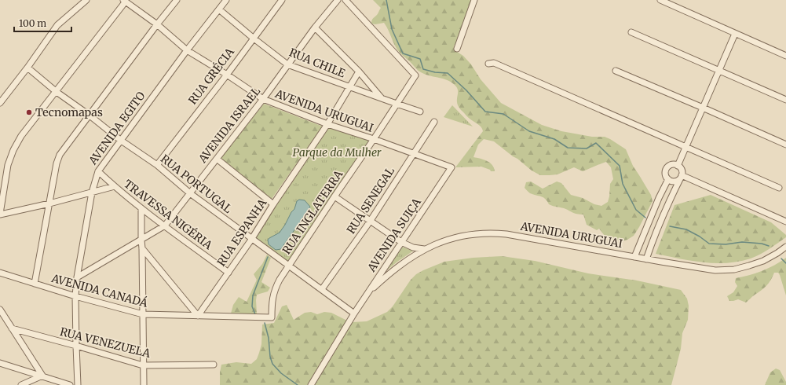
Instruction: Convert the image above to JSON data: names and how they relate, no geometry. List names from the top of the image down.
{
  "streets": {
    "street": [
      "RUA CHILE",
      "RUA GRÉCIA",
      "AVENIDA URUGUAI",
      "AVENIDA ISRAEL",
      "AVENIDA EGITO",
      "RUA PORTUGAL",
      "RUA SENEGAL",
      "RUA INGLATERRA",
      "TRAVESSA NIGÉRIA",
      "RUA ESPANHA",
      "AVENIDA SUIÇA",
      "AVENIDA CANADÁ",
      "RUA VENEZUELA"
    ]
  },
  "crossings": [
    ["RUA CHILE", "RUA GRÉCIA"],
    ["RUA CHILE", "AVENIDA ISRAEL"],
    ["RUA CHILE", "AVENIDA EGITO"],
    ["RUA CHILE", "RUA INGLATERRA"],
    ["RUA CHILE", "RUA ESPANHA"],
    ["RUA GRÉCIA", "AVENIDA URUGUAI"],
    ["RUA GRÉCIA", "RUA PORTUGAL"],
    ["AVENIDA URUGUAI", "AVENIDA ISRAEL"],
    ["AVENIDA URUGUAI", "AVENIDA EGITO"],
    ["AVENIDA URUGUAI", "RUA SENEGAL"],
    ["AVENIDA URUGUAI", "RUA INGLATERRA"],
    ["AVENIDA URUGUAI", "RUA ESPANHA"],
    ["AVENIDA URUGUAI", "AVENIDA SUIÇA"],
    ["AVENIDA ISRAEL", "AVENIDA EGITO"],
    ["AVENIDA ISRAEL", "RUA PORTUGAL"],
    ["AVENIDA ISRAEL", "TRAVESSA NIGÉRIA"],
    ["AVENIDA EGITO", "RUA PORTUGAL"],
    ["AVENIDA EGITO", "TRAVESSA NIGÉRIA"],
    ["AVENIDA EGITO", "AVENIDA CANADÁ"],
    ["AVENIDA EGITO", "RUA VENEZUELA"],
    ["RUA PORTUGAL", "RUA SENEGAL"],
    ["RUA PORTUGAL", "RUA INGLATERRA"],
    ["RUA PORTUGAL", "RUA ESPANHA"],
    ["RUA PORTUGAL", "AVENIDA SUIÇA"],
    ["RUA INGLATERRA", "AVENIDA CANADÁ"],
    ["TRAVESSA NIGÉRIA", "RUA ESPANHA"],
    ["RUA ESPANHA", "AVENIDA CANADÁ"]
  ],
  "parks": ["Parque da Mulher"],
  "places": ["Tecnomapas"],
  "scale_bar": "100 m"
}
